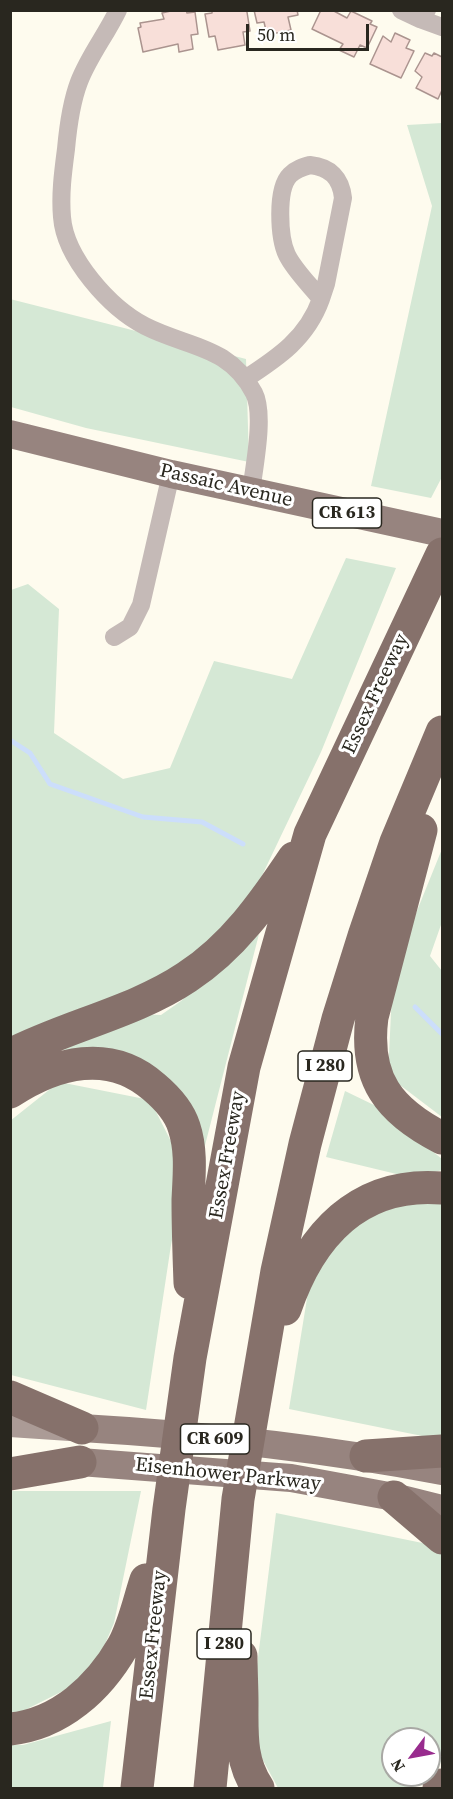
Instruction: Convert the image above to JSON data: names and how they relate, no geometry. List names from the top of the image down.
{
  "streets": {
    "highway": ["Essex Freeway", "I 280"],
    "main road": [
      "Passaic Avenue",
      "CR 613",
      "CR 609",
      "Eisenhower Parkway"
    ]
  },
  "scale_bar": "50 m",
  "north": "bottom left"
}
